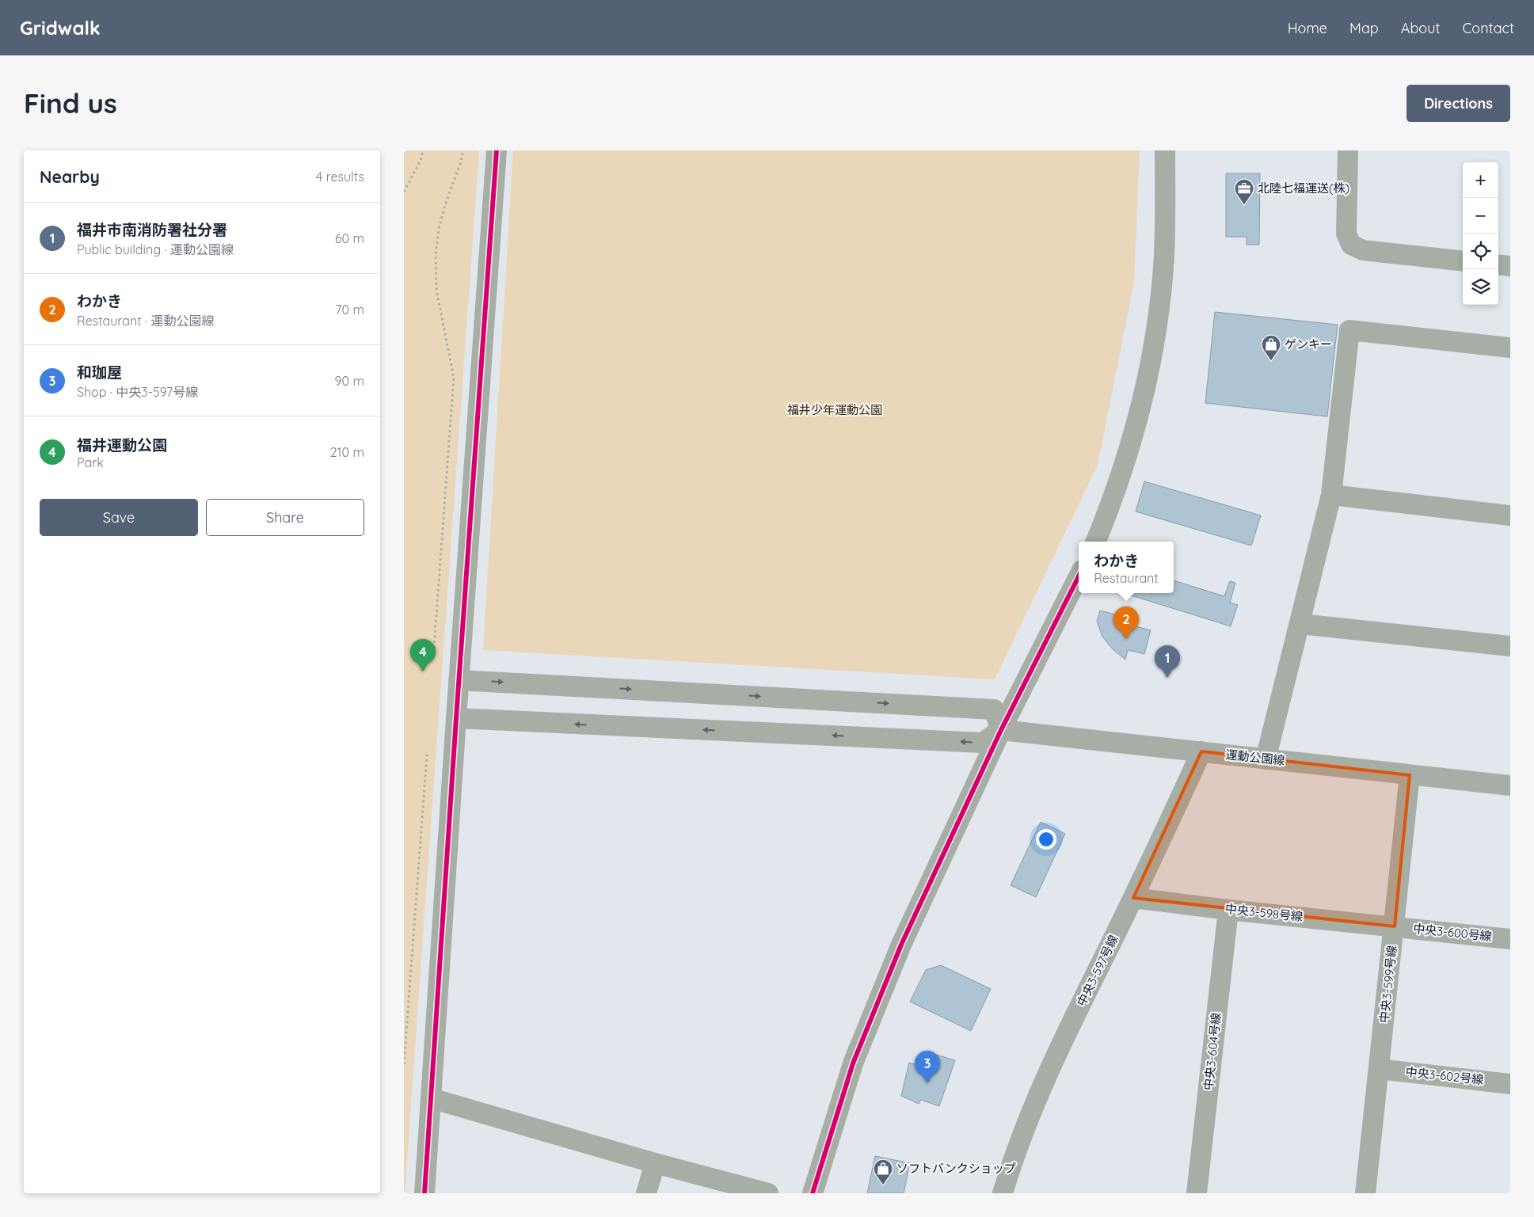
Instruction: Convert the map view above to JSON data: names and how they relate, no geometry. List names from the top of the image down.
{
  "streets": {
    "street": [
      "運動公園線",
      "中央3-598号線",
      "中央3-600号線",
      "中央3-597号線",
      "中央3-599号線",
      "中央3-604号線",
      "中央3-602号線"
    ]
  },
  "crossings": [
    ["運動公園線", "中央3-597号線"],
    ["運動公園線", "中央3-599号線"],
    ["中央3-598号線", "中央3-600号線"],
    ["中央3-598号線", "中央3-597号線"],
    ["中央3-598号線", "中央3-599号線"],
    ["中央3-598号線", "中央3-604号線"],
    ["中央3-600号線", "中央3-599号線"],
    ["中央3-599号線", "中央3-602号線"]
  ],
  "parks": ["福井少年運動公園"],
  "places": {
    "office": ["北陸七福運送(株)"],
    "shop": ["ゲンキー", "ソフトバンクショップ"]
  },
  "page": {
    "header": "Gridwalk",
    "nav": [
      "Home",
      "Map",
      "About",
      "Contact"
    ],
    "buttons": [
      "Directions",
      ["Save", "Share"]
    ],
    "title": "Find us",
    "heading": ["Nearby", "4 results"],
    "map_buttons": ["+", "−"],
    "list": [
      {
        "mark": "1",
        "name": "福井市南消防署社分署",
        "note": "Public building · 運動公園線",
        "value": "60 m"
      },
      {
        "mark": "2",
        "name": "わかき",
        "note": "Restaurant · 運動公園線",
        "value": "70 m"
      },
      {
        "mark": "3",
        "name": "和珈屋",
        "note": "Shop · 中央3-597号線",
        "value": "90 m"
      },
      {
        "mark": "4",
        "name": "福井運動公園",
        "note": "Park",
        "value": "210 m"
      }
    ],
    "popup": ["わかき", "Restaurant"],
    "pins": [
      "2",
      "4",
      "1",
      "3"
    ]
  }
}
